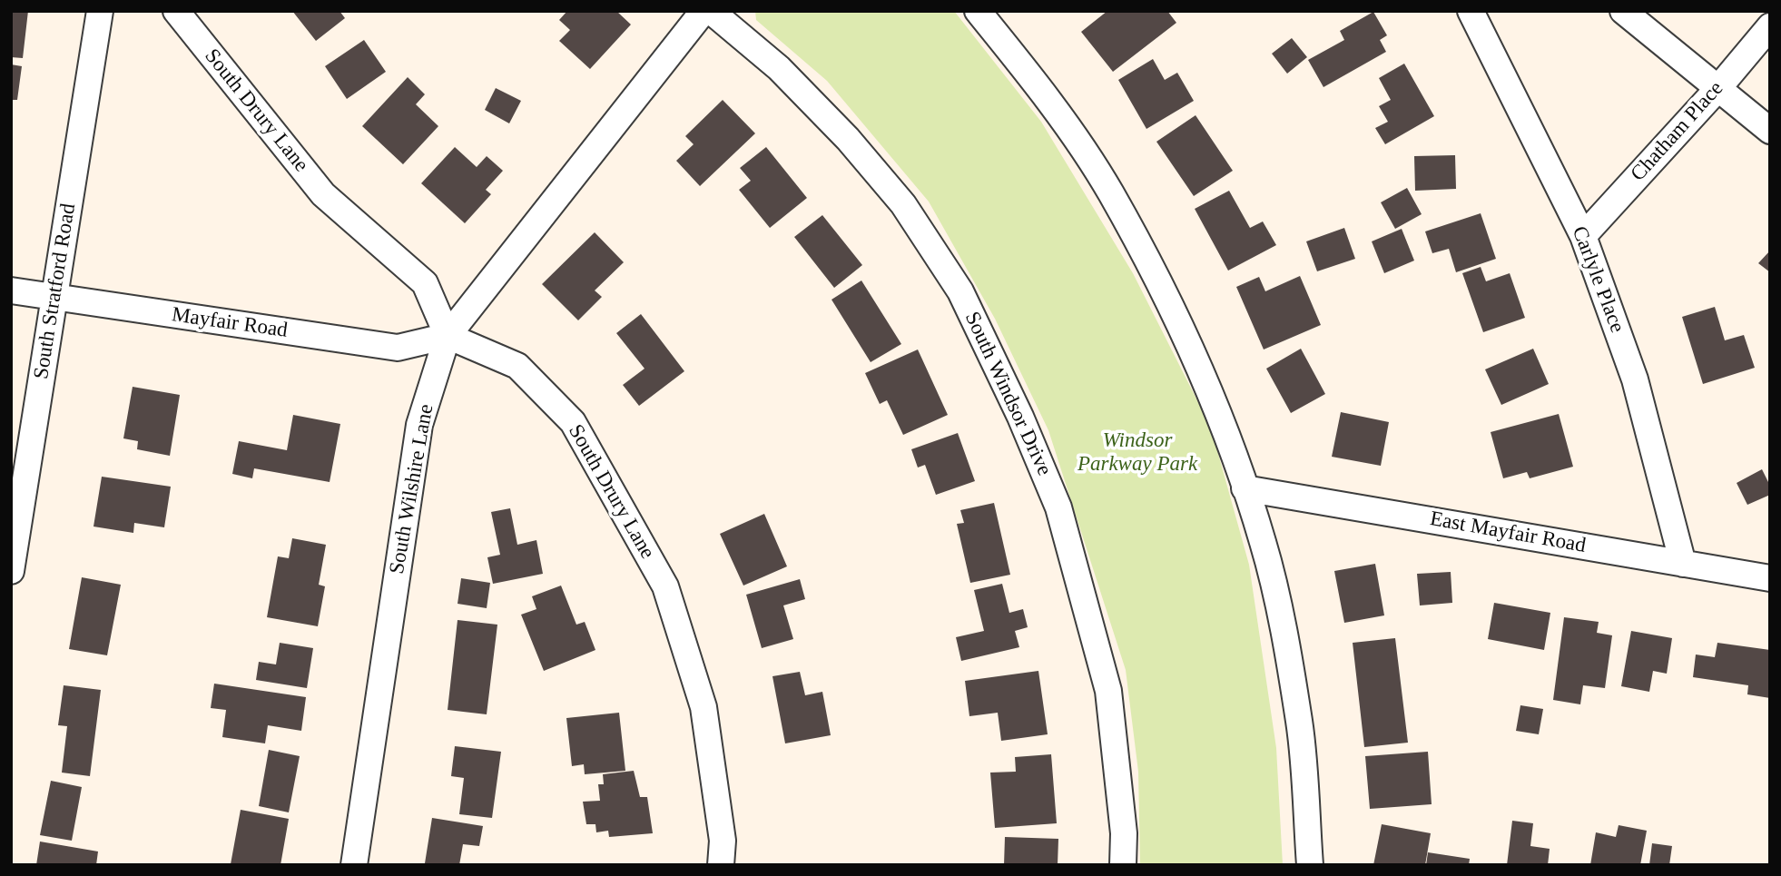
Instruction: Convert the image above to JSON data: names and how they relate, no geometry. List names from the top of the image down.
{
  "streets": {
    "street": [
      "South Drury Lane",
      "Chatham Place",
      "Carlyle Place",
      "South Stratford Road",
      "Mayfair Road",
      "South Windsor Drive",
      "South Wilshire Lane",
      "East Mayfair Road"
    ]
  },
  "crossings": [
    ["South Drury Lane", "Mayfair Road"],
    ["South Drury Lane", "South Wilshire Lane"],
    ["Chatham Place", "Carlyle Place"],
    ["Carlyle Place", "East Mayfair Road"],
    ["South Stratford Road", "Mayfair Road"],
    ["Mayfair Road", "South Wilshire Lane"]
  ],
  "parks": ["Windsor Parkway Park"]
}
